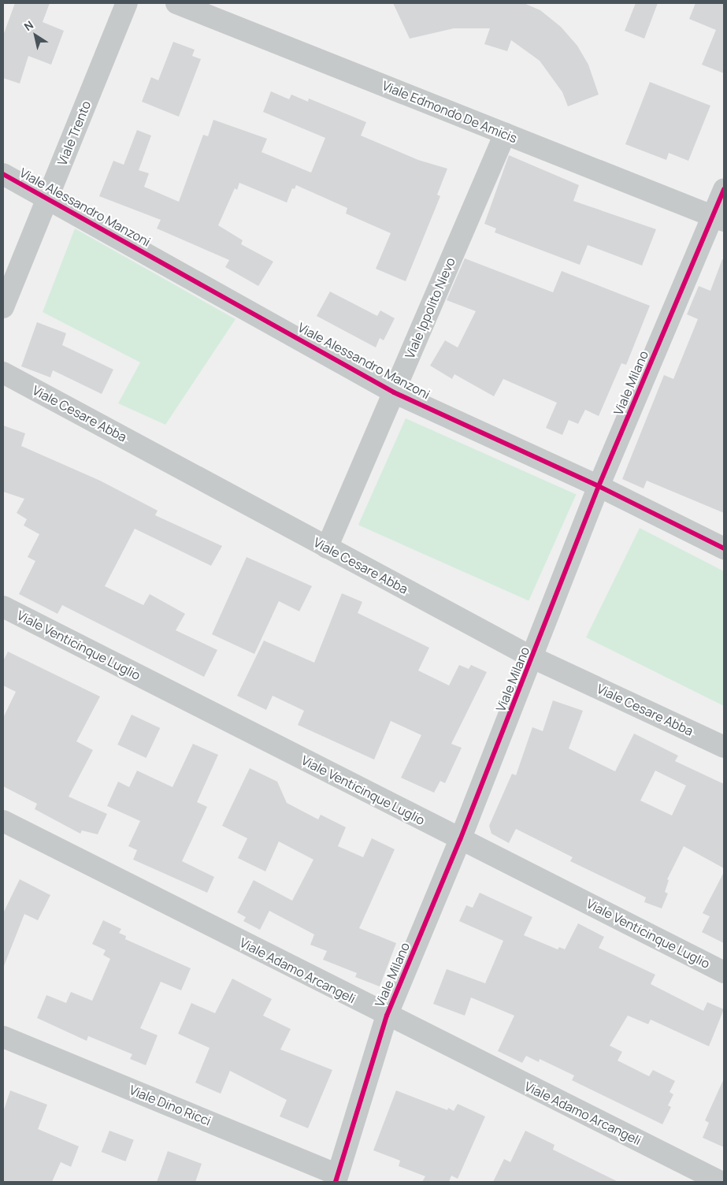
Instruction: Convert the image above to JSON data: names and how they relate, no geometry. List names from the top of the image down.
{
  "streets": {
    "street": [
      "Viale Edmondo De Amicis",
      "Viale Trento",
      "Viale Alessandro Manzoni",
      "Viale Ippolito Nievo",
      "Viale Milano",
      "Viale Cesare Abba",
      "Viale Venticinque Luglio",
      "Viale Adamo Arcangeli",
      "Viale Dino Ricci"
    ]
  },
  "crossings": [
    ["Viale Edmondo De Amicis", "Viale Ippolito Nievo"],
    ["Viale Edmondo De Amicis", "Viale Milano"],
    ["Viale Trento", "Viale Alessandro Manzoni"],
    ["Viale Alessandro Manzoni", "Viale Ippolito Nievo"],
    ["Viale Alessandro Manzoni", "Viale Milano"],
    ["Viale Ippolito Nievo", "Viale Cesare Abba"],
    ["Viale Milano", "Viale Cesare Abba"],
    ["Viale Milano", "Viale Venticinque Luglio"],
    ["Viale Milano", "Viale Adamo Arcangeli"],
    ["Viale Milano", "Viale Dino Ricci"]
  ],
  "north": "top left"
}
